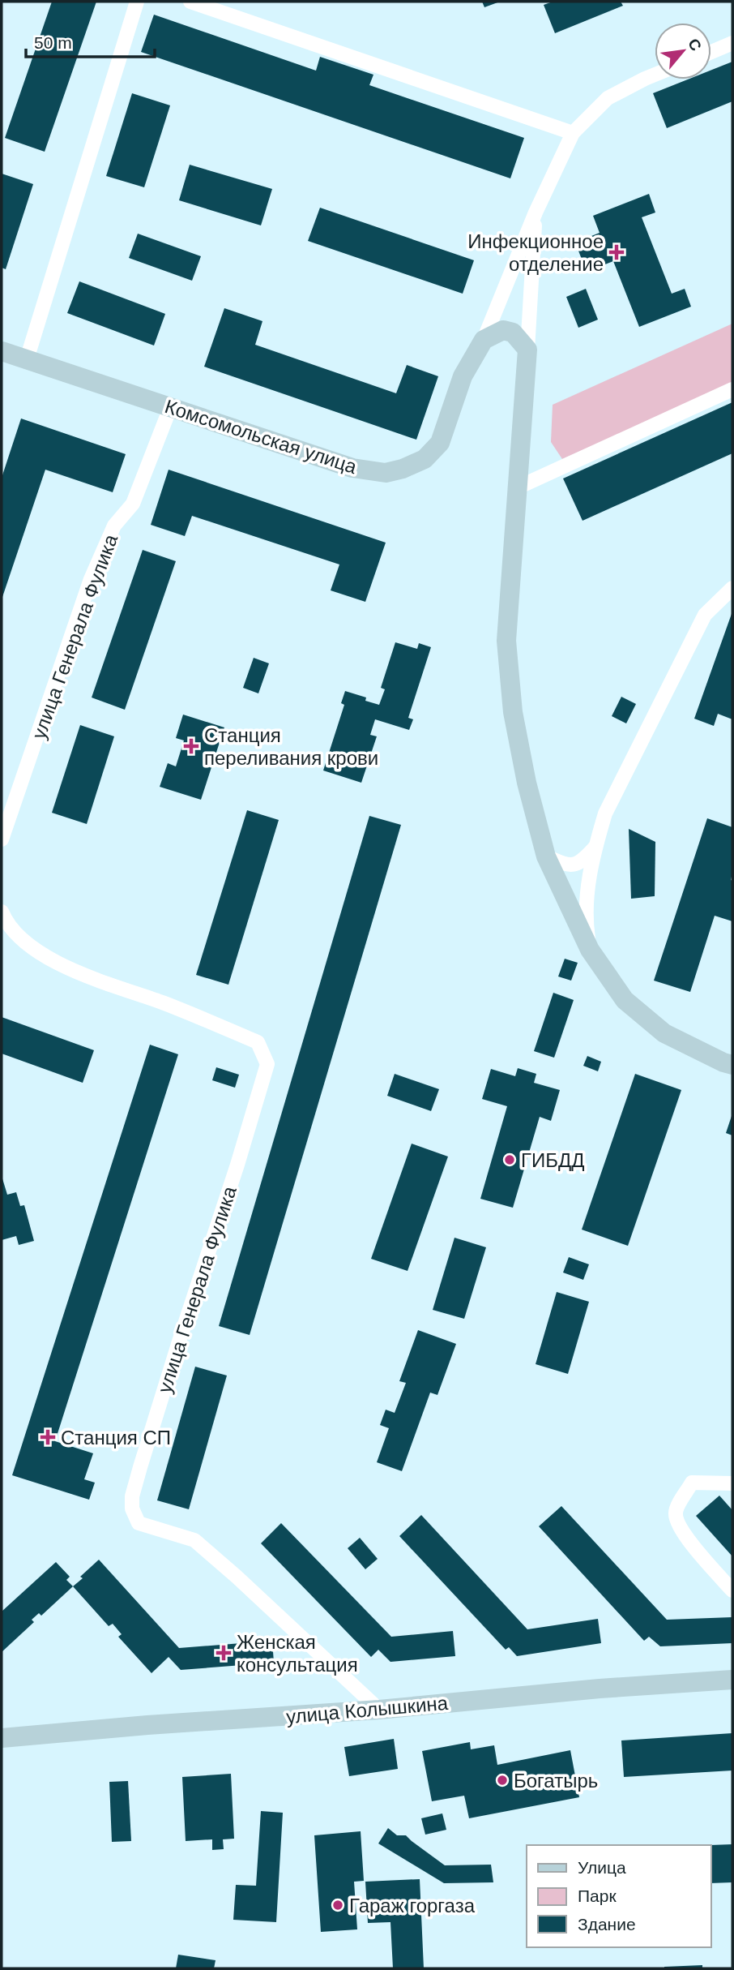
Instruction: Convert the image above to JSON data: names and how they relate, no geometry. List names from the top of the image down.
{
  "streets": {
    "street": ["Комсомольская улица", "улица Генерала Фулика", "улица Колышкина"]
  },
  "crossings": [
    ["Комсомольская улица", "улица Генерала Фулика"],
    ["улица Генерала Фулика", "улица Колышкина"]
  ],
  "places": {
    "health": [
      "Инфекционное отделение",
      "Станция переливания крови",
      "Станция СП",
      "Женская консультация"
    ],
    "other": ["ГИБДД", "Богатырь", "Гараж горгаза"]
  },
  "legend": ["Улица", "Парк", "Здание"],
  "scale_bar": "50 m",
  "north": "top right"
}
